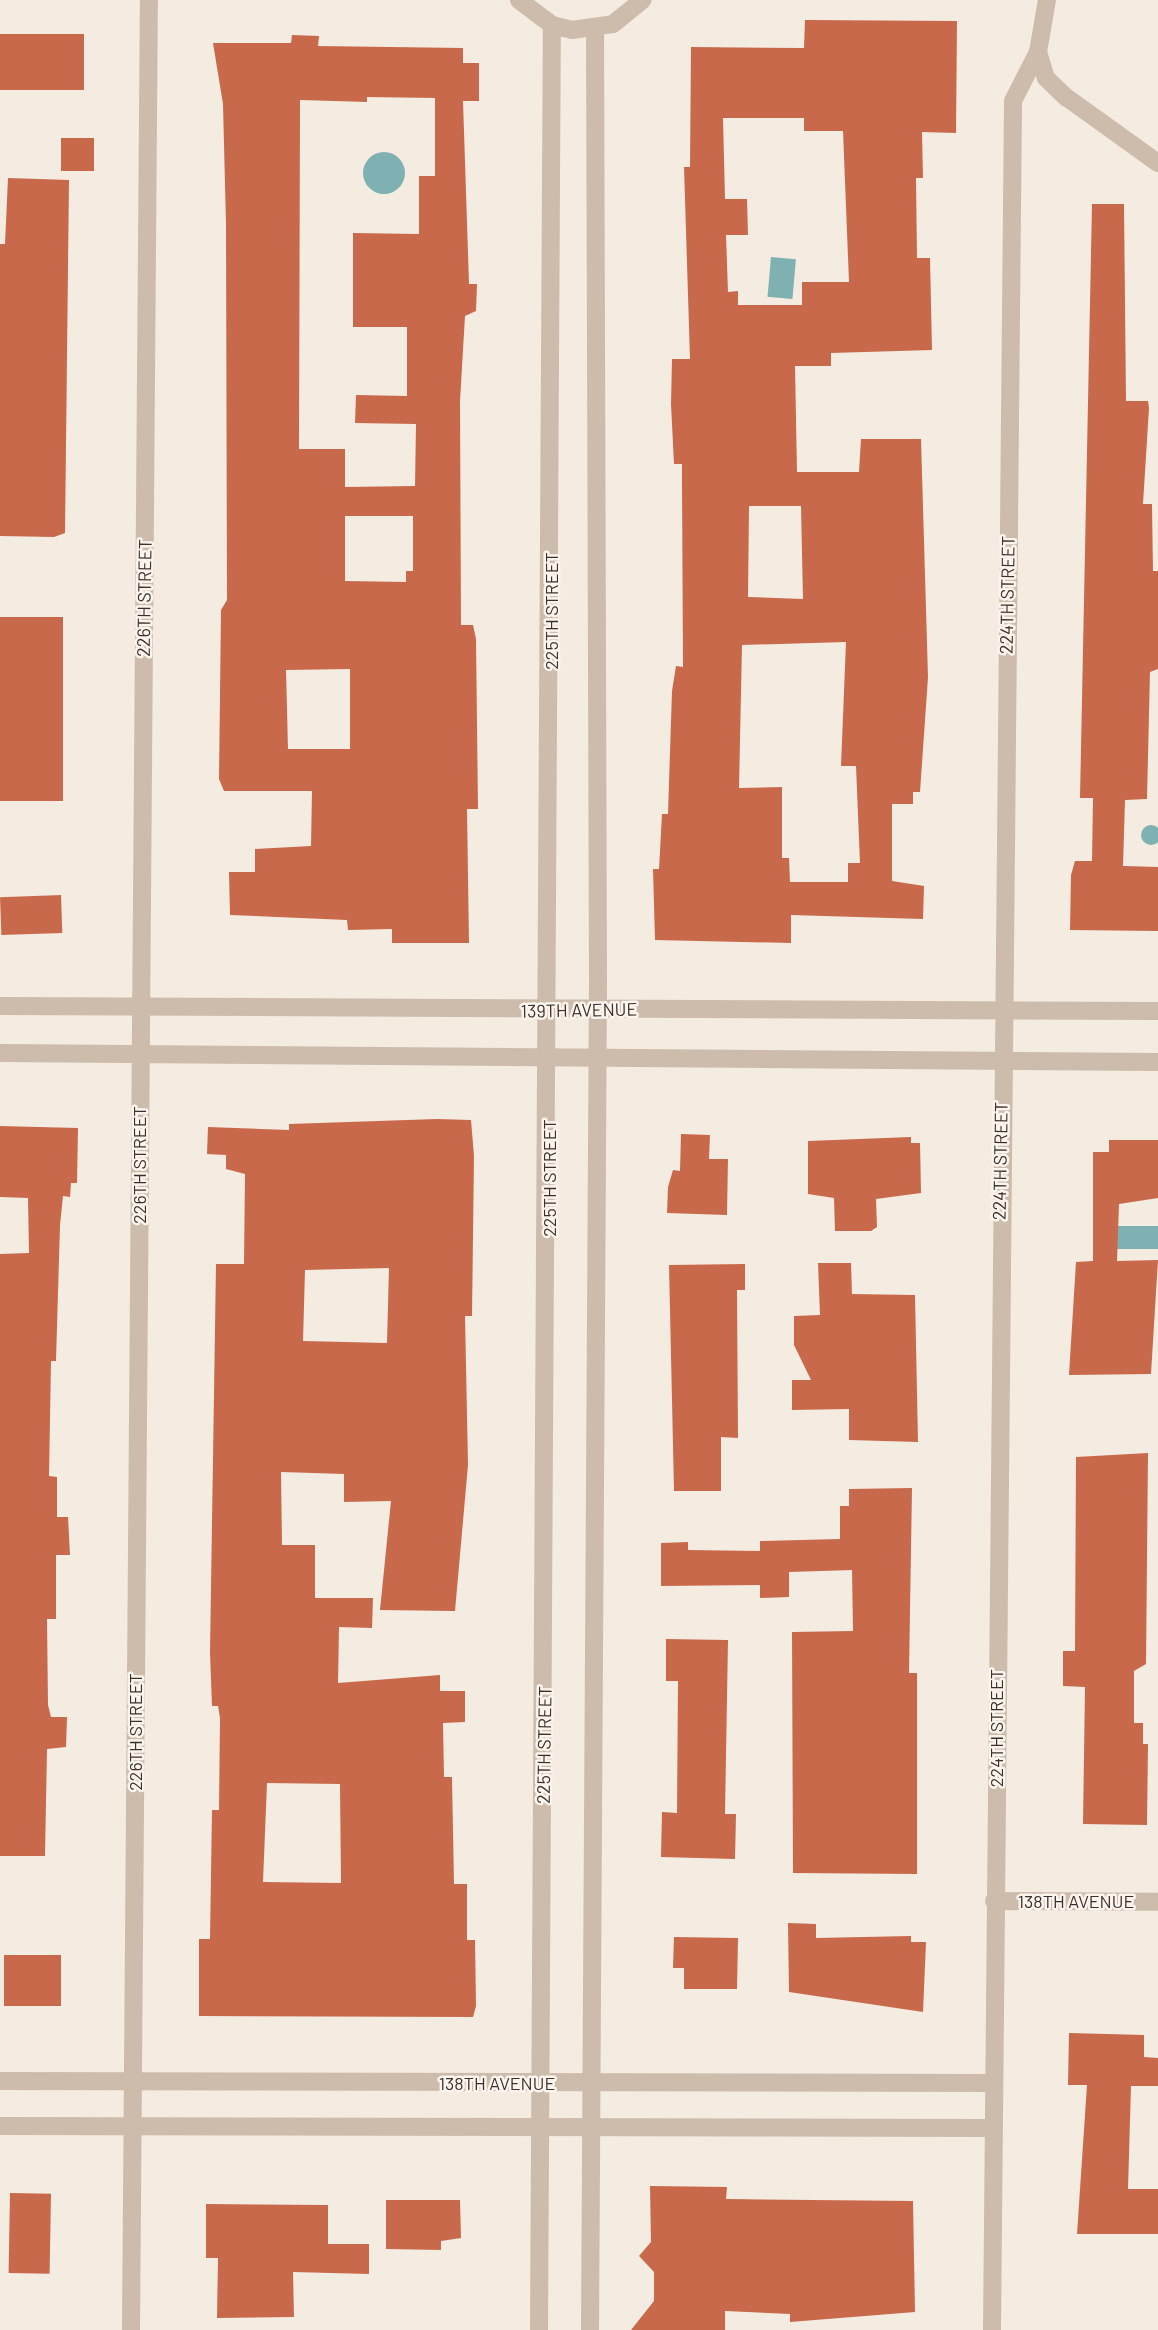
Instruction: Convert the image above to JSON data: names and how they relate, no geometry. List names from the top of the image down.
{
  "streets": {
    "street": [
      "224TH STREET",
      "226TH STREET",
      "225TH STREET",
      "139TH AVENUE",
      "138TH AVENUE"
    ]
  },
  "crossings": [
    ["224TH STREET", "139TH AVENUE"],
    ["224TH STREET", "138TH AVENUE"],
    ["226TH STREET", "139TH AVENUE"],
    ["226TH STREET", "138TH AVENUE"],
    ["225TH STREET", "139TH AVENUE"],
    ["225TH STREET", "138TH AVENUE"]
  ]
}
